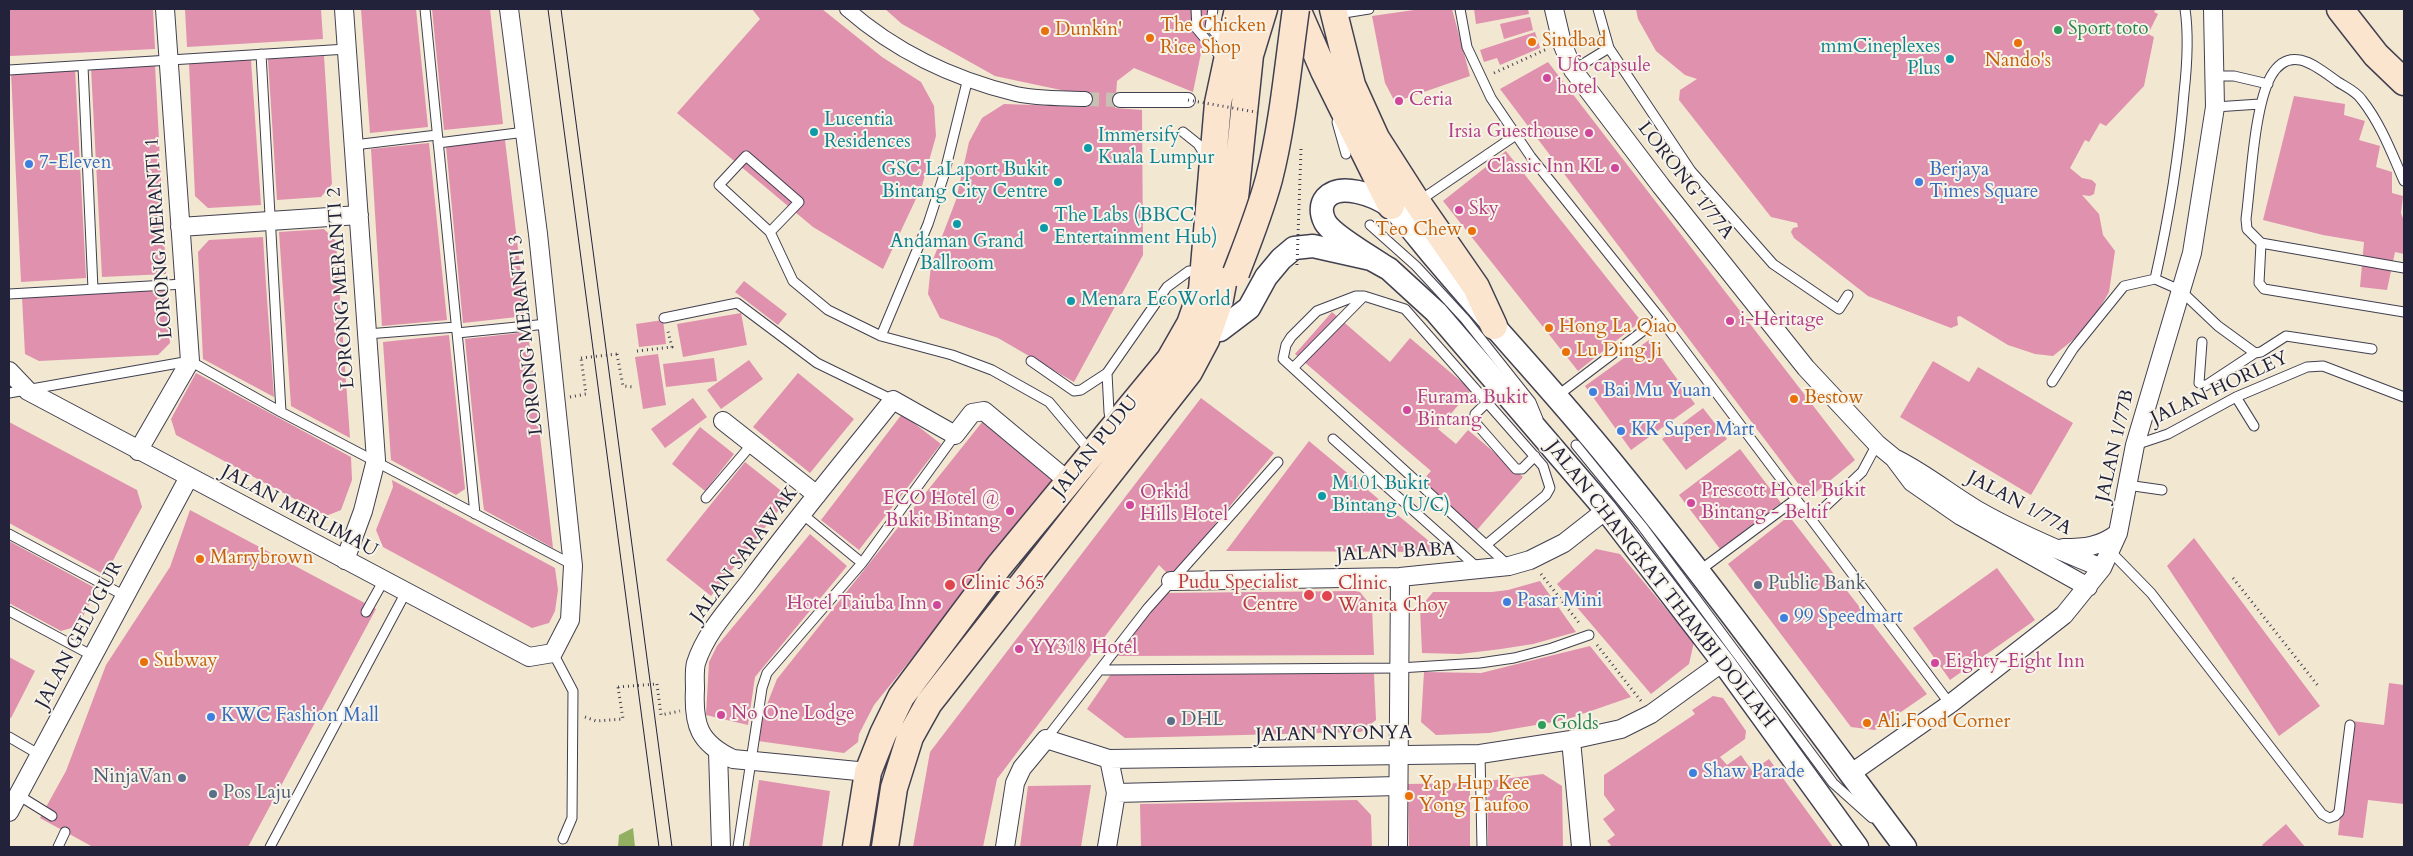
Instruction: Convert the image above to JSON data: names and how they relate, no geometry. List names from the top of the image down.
{
  "streets": {
    "main road": ["JALAN PUDU"],
    "street": [
      "LORONG 1/77A",
      "LORONG MERANTI 1",
      "LORONG MERANTI 2",
      "LORONG MERANTI 3",
      "JALAN 1/77B",
      "JALAN 1/77A",
      "JALAN MERLIMAU",
      "JALAN BABA",
      "JALAN SARAWAK",
      "JALAN CHANGKAT THAMBI DOLLAH",
      "JALAN GELUGUR",
      "JALAN NYONYA"
    ],
    "lane": ["JALAN HORLEY"]
  },
  "crossings": [
    ["LORONG 1/77A", "JALAN 1/77A"],
    ["LORONG MERANTI 1", "JALAN MERLIMAU"],
    ["LORONG MERANTI 2", "JALAN MERLIMAU"],
    ["LORONG MERANTI 3", "JALAN MERLIMAU"],
    ["JALAN HORLEY", "JALAN 1/77B"],
    ["JALAN 1/77B", "JALAN 1/77A"],
    ["JALAN 1/77B", "JALAN CHANGKAT THAMBI DOLLAH"],
    ["JALAN PUDU", "JALAN SARAWAK"],
    ["JALAN MERLIMAU", "JALAN GELUGUR"],
    ["JALAN BABA", "JALAN CHANGKAT THAMBI DOLLAH"],
    ["JALAN CHANGKAT THAMBI DOLLAH", "JALAN NYONYA"]
  ],
  "places": [
    "Sport toto",
    "Dunkin'",
    "The Chicken Rice Shop",
    "Sindbad",
    "Nando's",
    "mmCineplexes Plus",
    "Ufo capsule hotel",
    "Ceria",
    "Lucentia Residences",
    "Irsia Guesthouse",
    "Immersify Kuala Lumpur",
    "7-Eleven",
    "Classic Inn KL",
    "GSC LaLaport Bukit Bintang City Centre",
    "Berjaya Times Square",
    "Sky",
    "Andaman Grand Ballroom",
    "The Labs (BBCC Entertainment Hub)",
    "Teo Chew",
    "Menara EcoWorld",
    "i-Heritage",
    "Hong La Qiao",
    "Lu Ding Ji",
    "Bai Mu Yuan",
    "Bestow",
    "Furama Bukit Bintang",
    "KK Super Mart",
    "M101 Bukit Bintang (U/C)",
    "Prescott Hotel Bukit Bintang - Beltif",
    "Orkid Hills Hotel",
    "ECO Hotel @ Bukit Bintang",
    "Marrybrown",
    "Clinic 365",
    "Public Bank",
    "Pudu Specialist Centre",
    "Clinic Wanita Choy",
    "Pasar Mini",
    "Hotel Taiuba Inn",
    "99 Speedmart",
    "YY318 Hotel",
    "Subway",
    "Eighty-Eight Inn",
    "No One Lodge",
    "KWC Fashion Mall",
    "DHL",
    "Ali Food Corner",
    "Golds",
    "Shaw Parade",
    "NinjaVan",
    "Pos Laju",
    "Yap Hup Kee Yong Taufoo"
  ]
}
